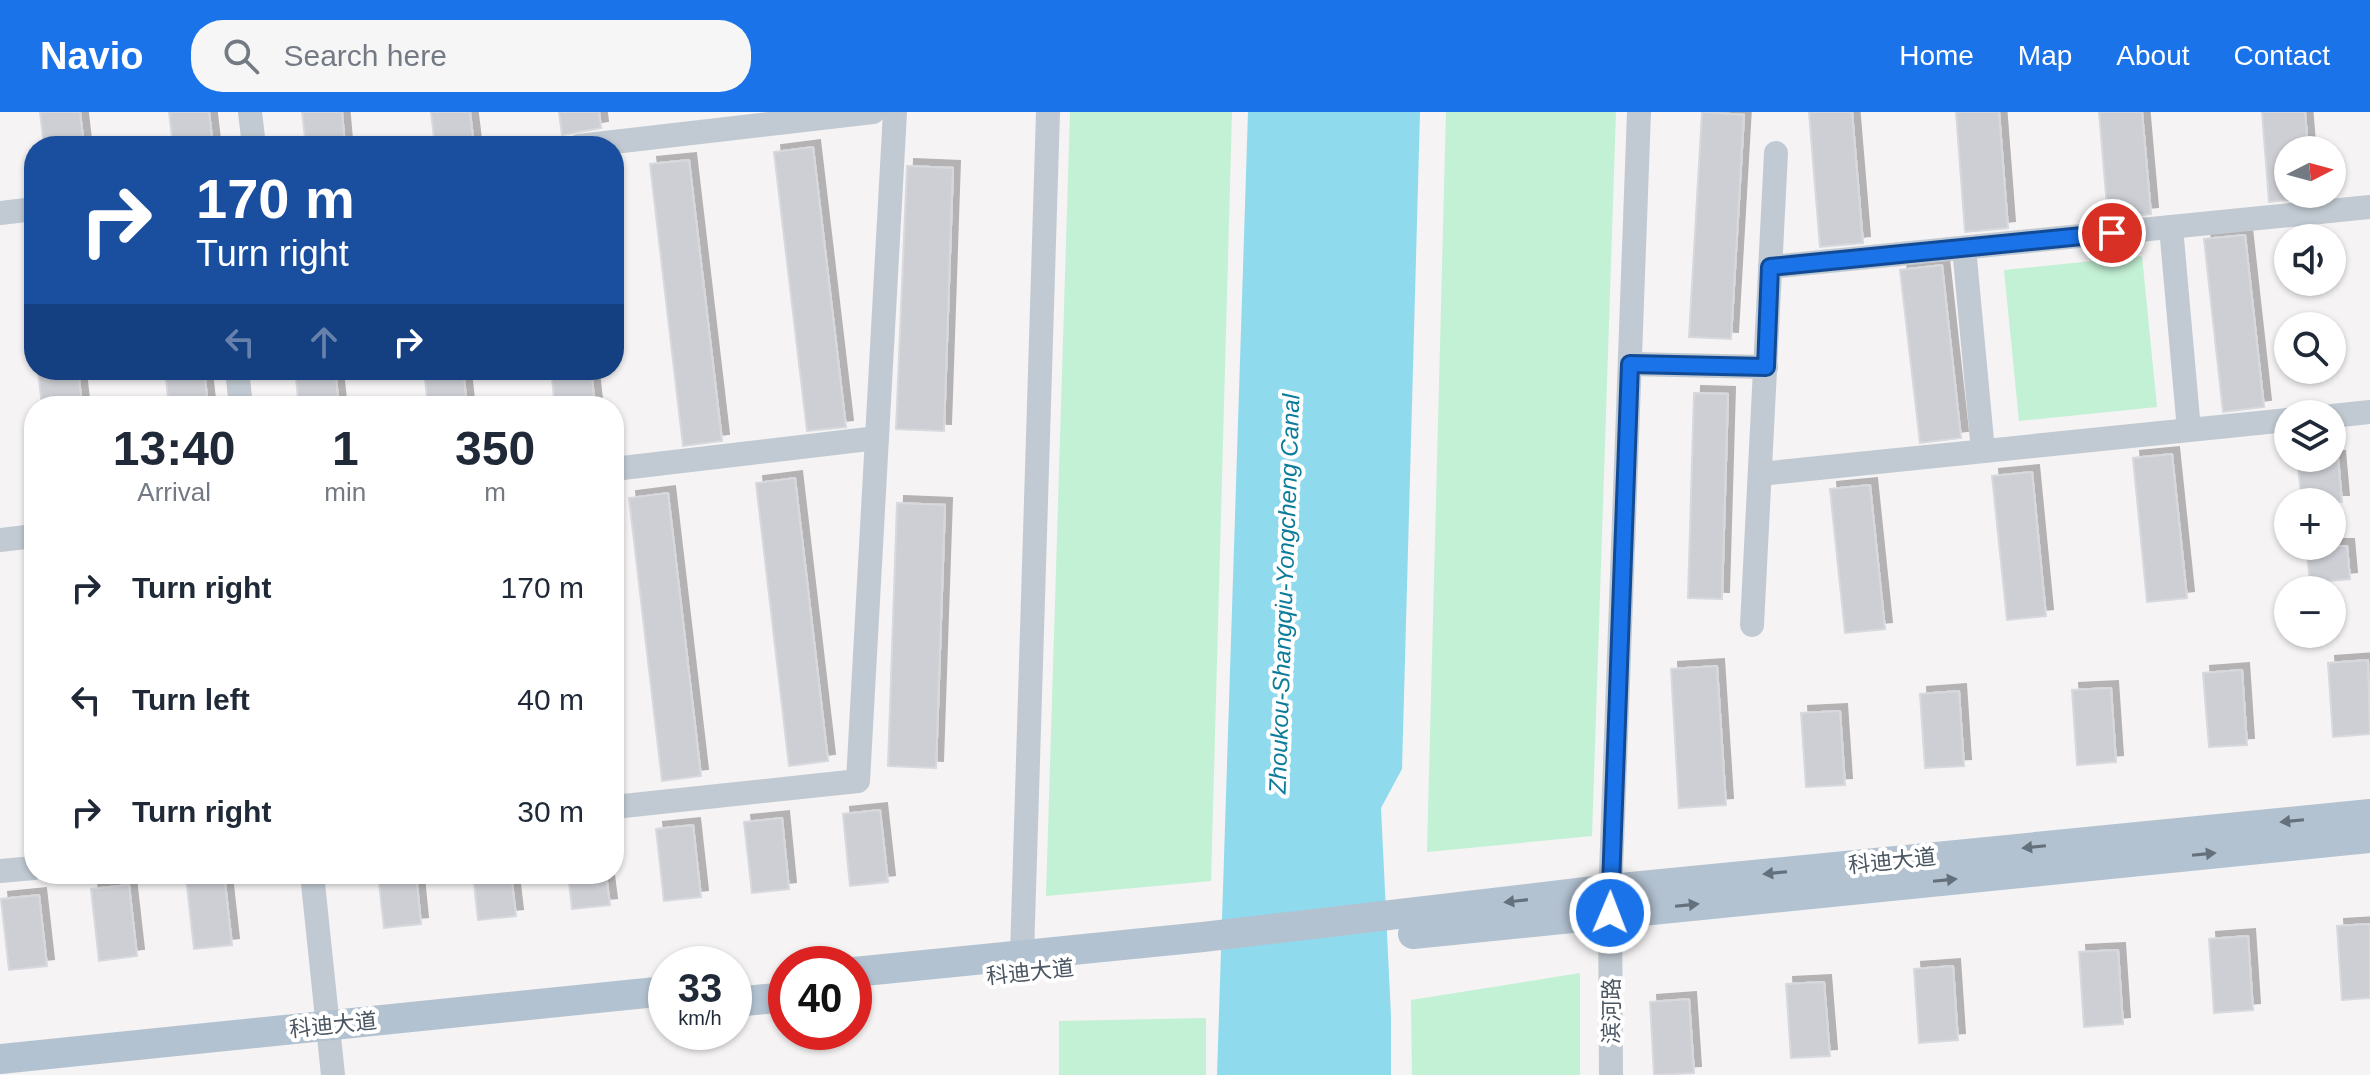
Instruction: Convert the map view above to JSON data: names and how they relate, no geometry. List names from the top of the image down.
{
  "streets": {
    "main road": ["科迪大道"],
    "street": ["滨河路"]
  },
  "crossings": [
    ["科迪大道", "滨河路"]
  ],
  "water": ["Zhoukou-Shangqiu-Yongcheng Canal"],
  "north": "right",
  "page": {
    "header": "Navio",
    "search": "Search here",
    "nav": [
      "Home",
      "Map",
      "About",
      "Contact"
    ],
    "map_buttons": ["+", "−"],
    "turn": ["170 m", "Turn right"],
    "eta": [
      "13:40",
      "Arrival",
      "1",
      "min",
      "350",
      "m"
    ],
    "list": [
      {
        "name": "Turn right",
        "value": "170 m"
      },
      {
        "name": "Turn left",
        "value": "40 m"
      },
      {
        "name": "Turn right",
        "value": "30 m"
      }
    ],
    "speed": "33 km/h",
    "limit": "40"
  }
}
